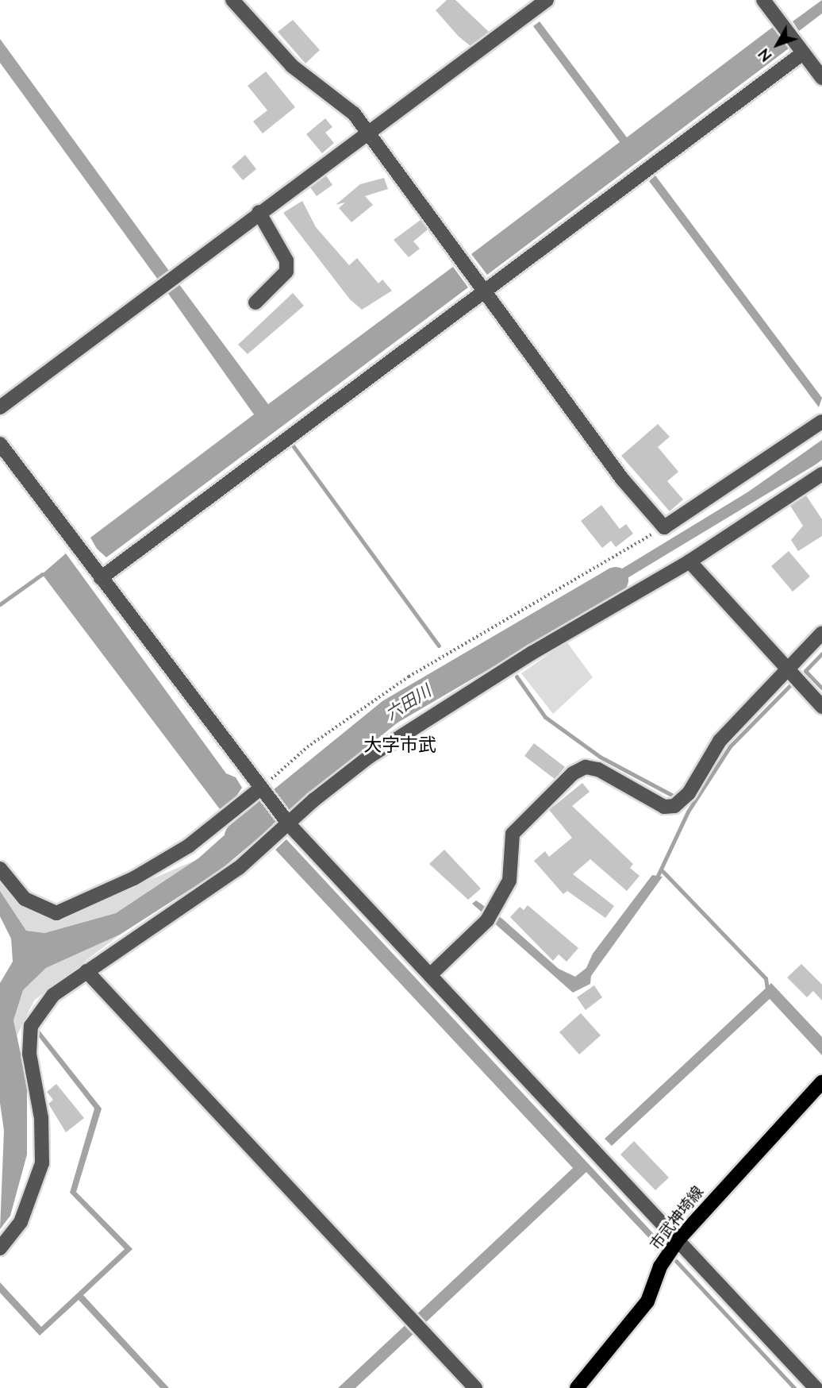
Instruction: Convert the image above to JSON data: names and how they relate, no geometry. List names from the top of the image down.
{
  "streets": {
    "main road": ["市武神埼線"]
  },
  "districts": ["大字市武"],
  "water": ["六田川"],
  "north": "bottom left"
}
